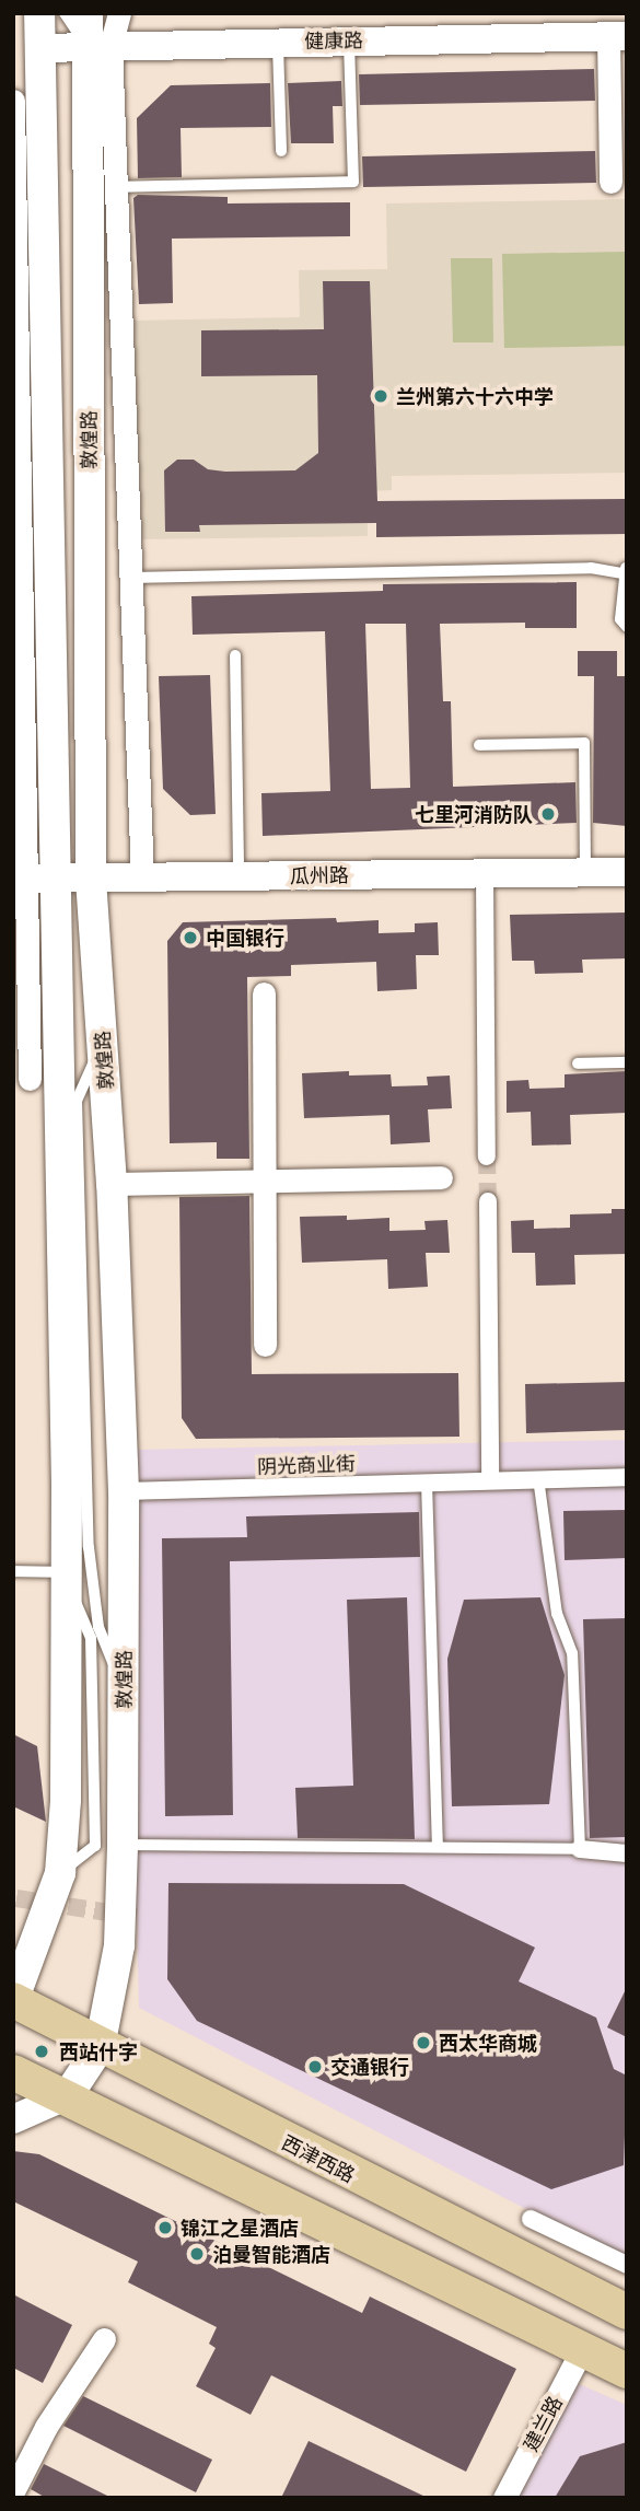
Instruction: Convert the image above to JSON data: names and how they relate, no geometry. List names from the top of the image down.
{
  "streets": {
    "main road": ["敦煌路", "西津西路"],
    "street": [
      "健康路",
      "瓜州路",
      "阴光商业街",
      "建兰路"
    ]
  },
  "crossings": [
    ["健康路", "敦煌路"],
    ["敦煌路", "瓜州路"],
    ["敦煌路", "阴光商业街"],
    ["敦煌路", "西津西路"]
  ],
  "places": [
    "兰州第六十六中学",
    "七里河消防队",
    "中国银行",
    "西太华商城",
    "西站什字",
    "交通银行",
    "锦江之星酒店",
    "泊曼智能酒店"
  ]
}
